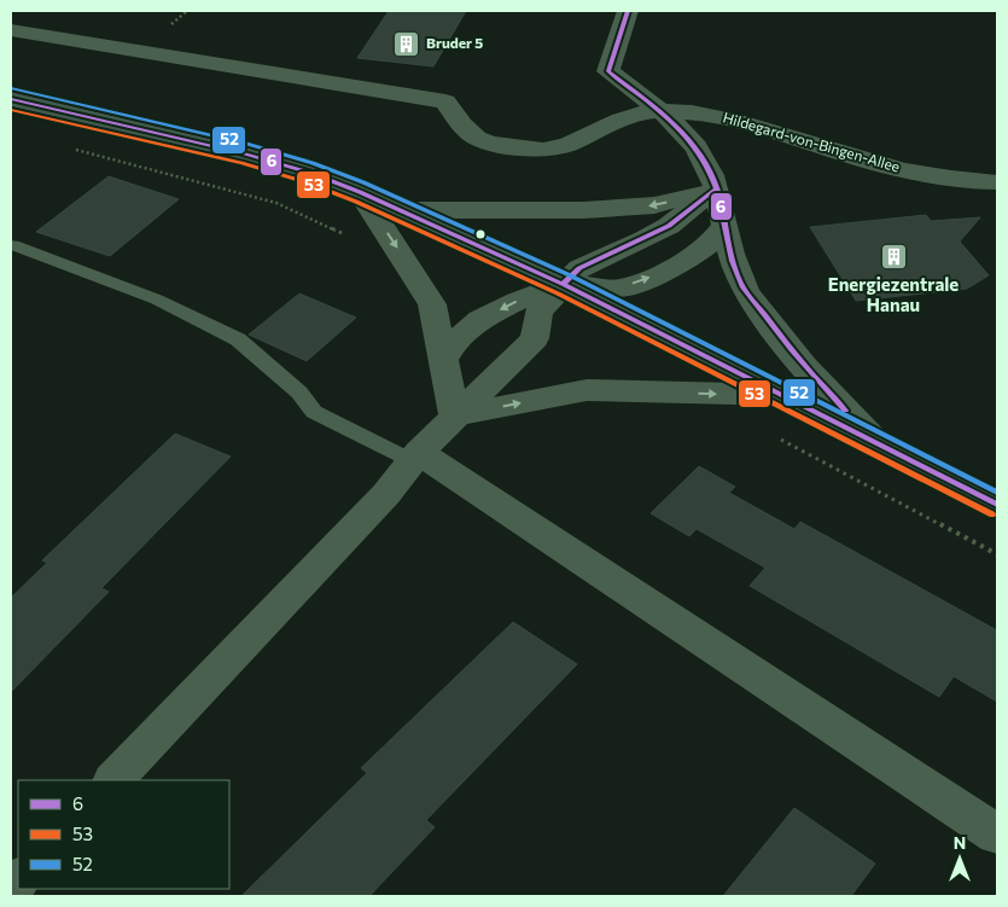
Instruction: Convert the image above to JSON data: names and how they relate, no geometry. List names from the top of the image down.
{
  "streets": {
    "street": ["Hildegard-von-Bingen-Allee"]
  },
  "places": {
    "building": ["Bruder 5", "Energiezentrale Hanau"]
  },
  "lines": ["transit line 6", "transit line 52", "transit line 53"],
  "legend": ["6", "53", "52"],
  "north": "top"
}
